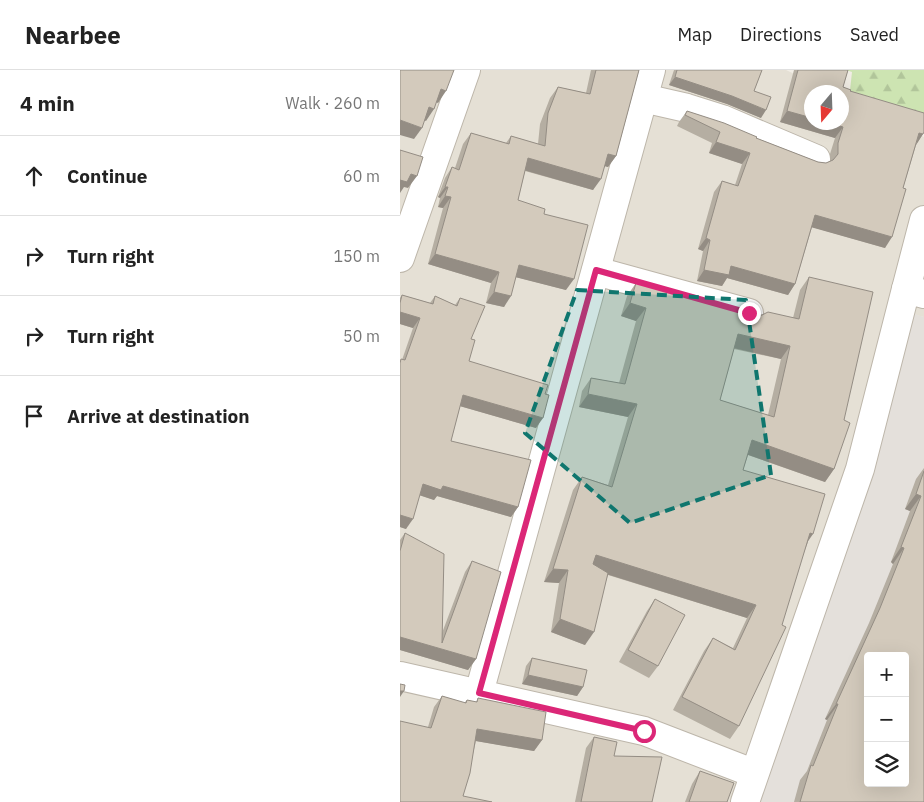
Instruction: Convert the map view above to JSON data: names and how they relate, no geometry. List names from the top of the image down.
{
  "north": "bottom",
  "page": {
    "header": "Nearbee",
    "nav": ["Map", "Directions", "Saved"],
    "heading": ["4 min", "Walk · 260 m"],
    "list": [
      ["Continue", "60 m"],
      ["Turn right", "150 m"],
      ["Turn right", "50 m"],
      "Arrive at destination"
    ],
    "map_buttons": ["+", "−"]
  }
}
